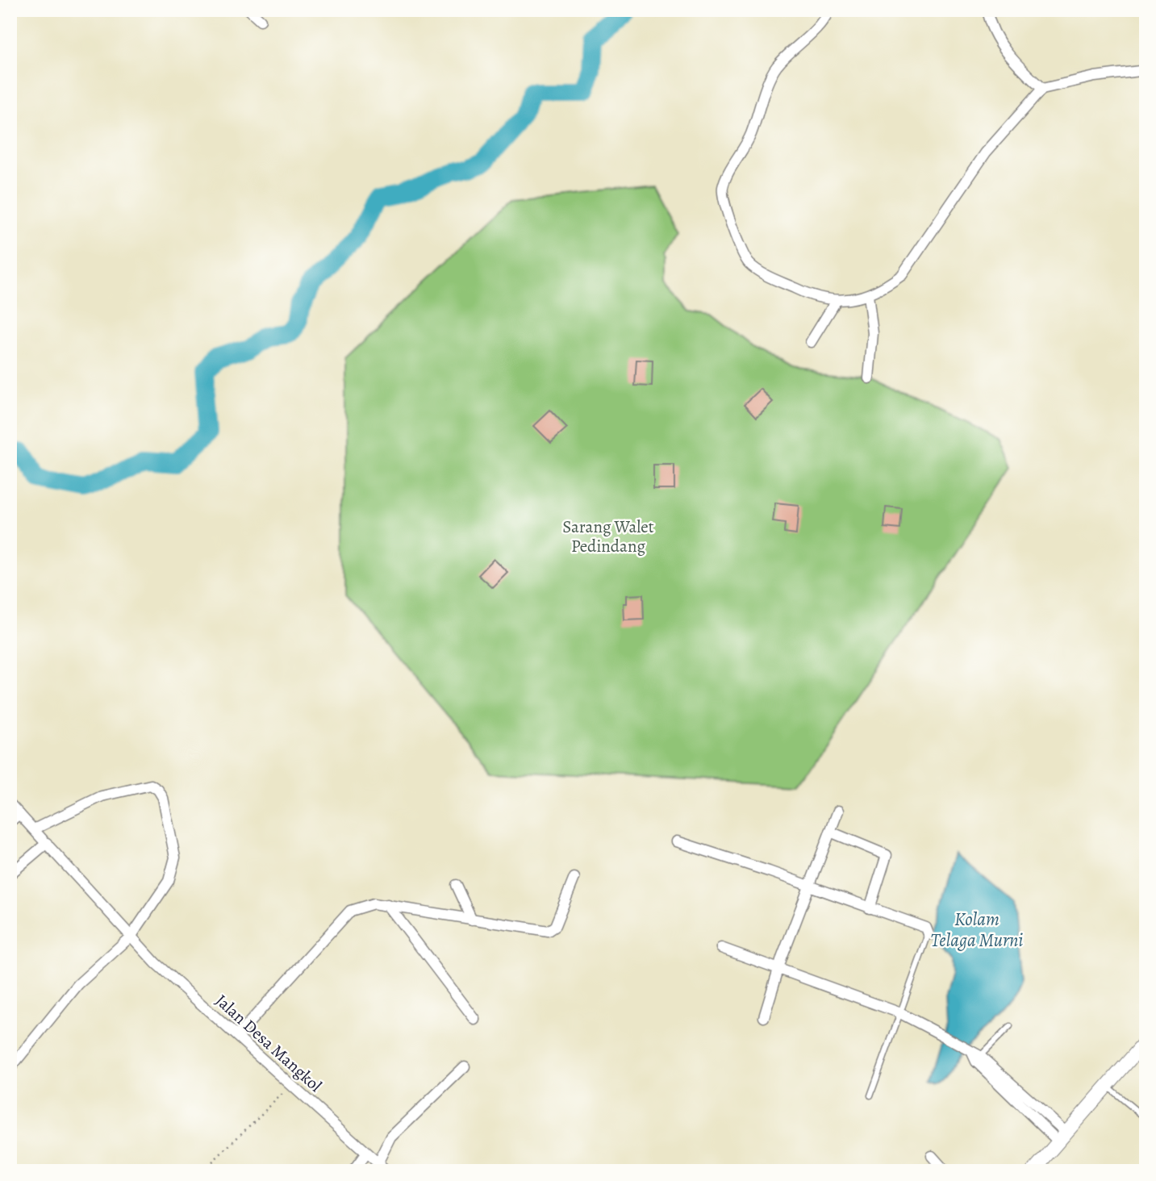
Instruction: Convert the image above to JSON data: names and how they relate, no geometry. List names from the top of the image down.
{
  "streets": {
    "street": ["Jalan Desa Mangkol"]
  },
  "water": ["Kolam Telaga Murni"],
  "parks": ["Sarang Walet Pedindang"]
}
